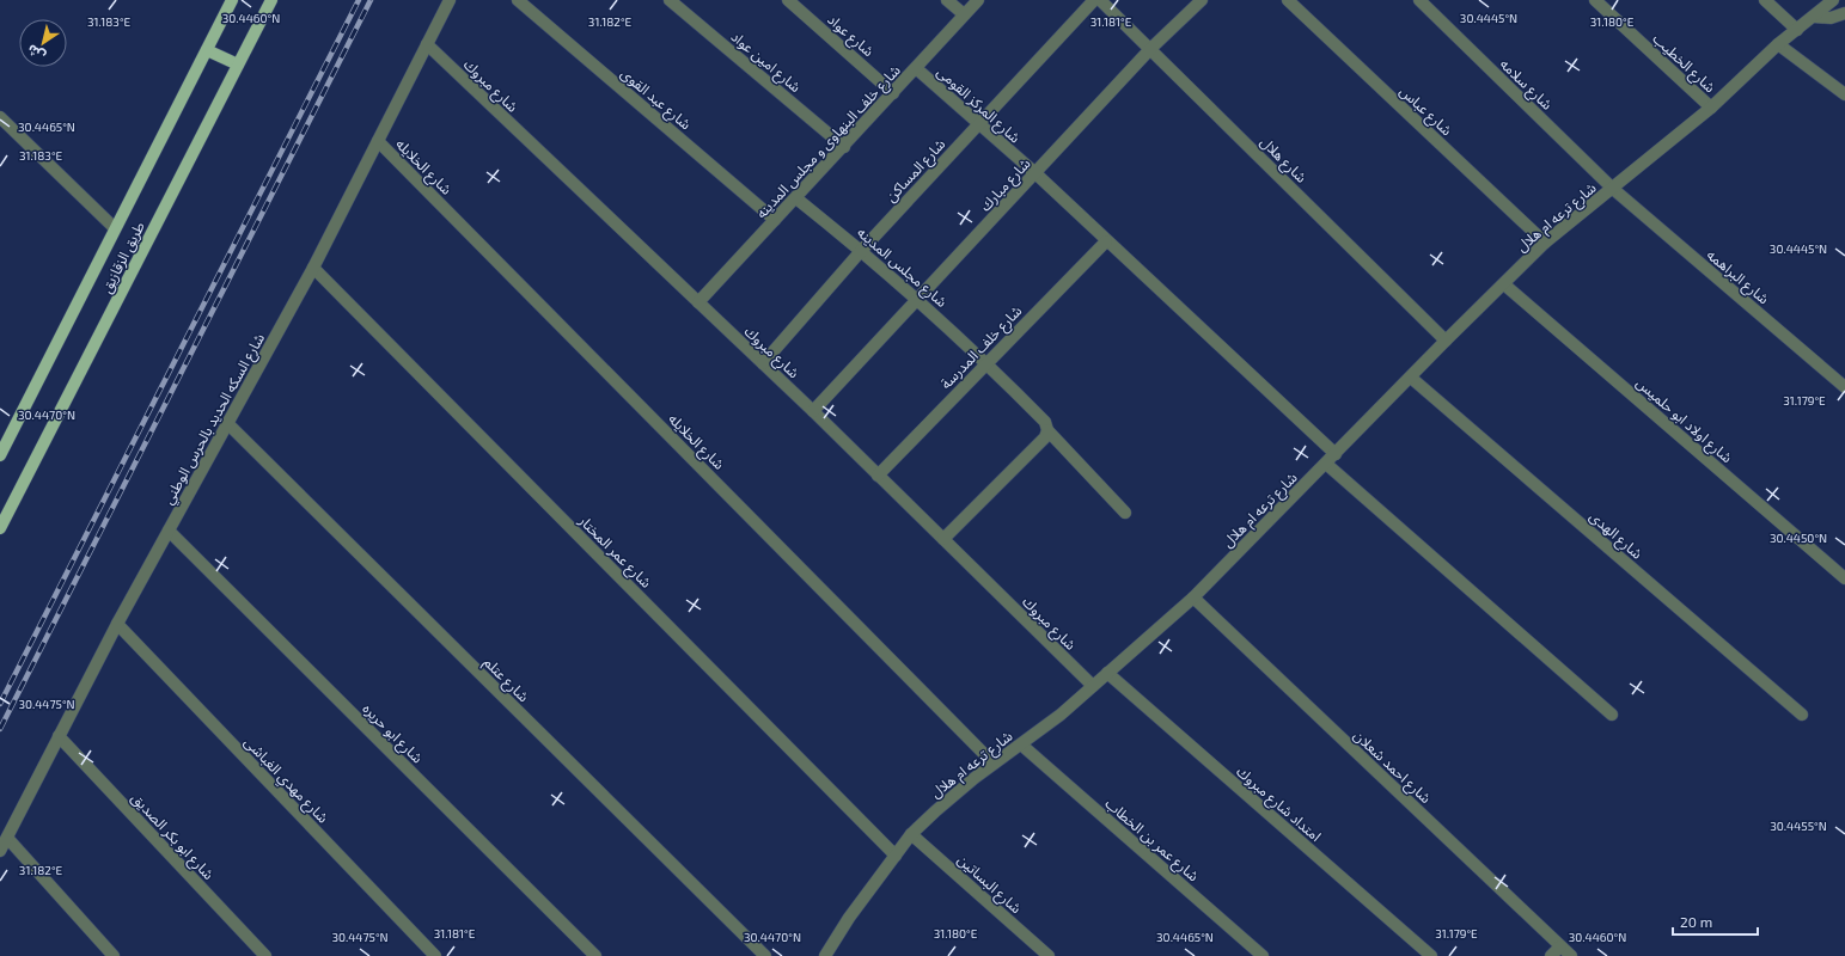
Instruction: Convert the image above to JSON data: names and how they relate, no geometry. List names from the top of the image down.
{
  "streets": {
    "main road": ["طريق الزقازيق"],
    "street": [
      "شارع عواد",
      "شارع امين عواد",
      "شارع الخطيب",
      "شارع سلامه",
      "شارع مبروك",
      "شارع عبد القوى",
      "شارع المركز القومى",
      "شارع عباس",
      "شارع خلف البنهاوى و مجلس المدينه",
      "شارع هلال",
      "شارع الخلايله",
      "شارع المساكن",
      "شارع مبارك",
      "شارع ترعه ام هلال",
      "شارع مجلس المدينه",
      "شارع البراهمه",
      "شارع خلف المدرسة",
      "شارع السكه الحديد بالحرس الوطني",
      "شارع اولاد ابو حلميس",
      "شارع الهدى",
      "شارع عمر المختار",
      "شارع عتلم",
      "شارع ابو حريره",
      "شارع احمد شعلان",
      "شارع مهدي الغباشى",
      "امتداد شارع مبروك",
      "شارع ابو بكر الصديق",
      "شارع عمر بن الخطاب",
      "شارع البساتين"
    ]
  },
  "crossings": [
    ["شارع عواد", "شارع خلف البنهاوى و مجلس المدينه"],
    ["شارع امين عواد", "شارع خلف البنهاوى و مجلس المدينه"],
    ["شارع الخطيب", "شارع ترعه ام هلال"],
    ["شارع سلامه", "شارع ترعه ام هلال"],
    ["شارع سلامه", "شارع البراهمه"],
    ["شارع مبروك", "شارع خلف البنهاوى و مجلس المدينه"],
    ["شارع مبروك", "شارع المساكن"],
    ["شارع مبروك", "شارع مبارك"],
    ["شارع مبروك", "شارع ترعه ام هلال"],
    ["شارع مبروك", "شارع خلف المدرسة"],
    ["شارع مبروك", "شارع السكه الحديد بالحرس الوطني"],
    ["شارع عبد القوى", "شارع خلف البنهاوى و مجلس المدينه"],
    ["شارع المركز القومى", "شارع خلف البنهاوى و مجلس المدينه"],
    ["شارع المركز القومى", "شارع المساكن"],
    ["شارع المركز القومى", "شارع مبارك"],
    ["شارع المركز القومى", "شارع ترعه ام هلال"],
    ["شارع المركز القومى", "شارع خلف المدرسة"],
    ["شارع عباس", "شارع ترعه ام هلال"],
    ["شارع خلف البنهاوى و مجلس المدينه", "شارع مجلس المدينه"],
    ["شارع هلال", "شارع مبارك"],
    ["شارع هلال", "شارع ترعه ام هلال"],
    ["شارع الخلايله", "شارع ترعه ام هلال"],
    ["شارع الخلايله", "شارع السكه الحديد بالحرس الوطني"],
    ["شارع المساكن", "شارع مجلس المدينه"],
    ["شارع مبارك", "شارع مجلس المدينه"],
    ["شارع ترعه ام هلال", "شارع البراهمه"],
    ["شارع ترعه ام هلال", "شارع اولاد ابو حلميس"],
    ["شارع ترعه ام هلال", "شارع الهدى"],
    ["شارع ترعه ام هلال", "شارع عمر المختار"],
    ["شارع ترعه ام هلال", "شارع احمد شعلان"],
    ["شارع ترعه ام هلال", "امتداد شارع مبروك"],
    ["شارع ترعه ام هلال", "شارع عمر بن الخطاب"],
    ["شارع ترعه ام هلال", "شارع البساتين"],
    ["شارع مجلس المدينه", "شارع خلف المدرسة"],
    ["شارع السكه الحديد بالحرس الوطني", "شارع عمر المختار"],
    ["شارع السكه الحديد بالحرس الوطني", "شارع عتلم"],
    ["شارع السكه الحديد بالحرس الوطني", "شارع ابو حريره"],
    ["شارع السكه الحديد بالحرس الوطني", "شارع مهدي الغباشى"],
    ["شارع السكه الحديد بالحرس الوطني", "شارع ابو بكر الصديق"]
  ],
  "scale_bar": "20 m",
  "north": "bottom left",
  "coordinates": [
    "30.4460°N",
    "30.4445°N",
    "31.183°E",
    "31.182°E",
    "31.181°E",
    "31.180°E",
    "30.4465°N",
    "31.179°E",
    "30.4470°N",
    "30.4450°N",
    "30.4475°N",
    "30.4455°N"
  ]
}
